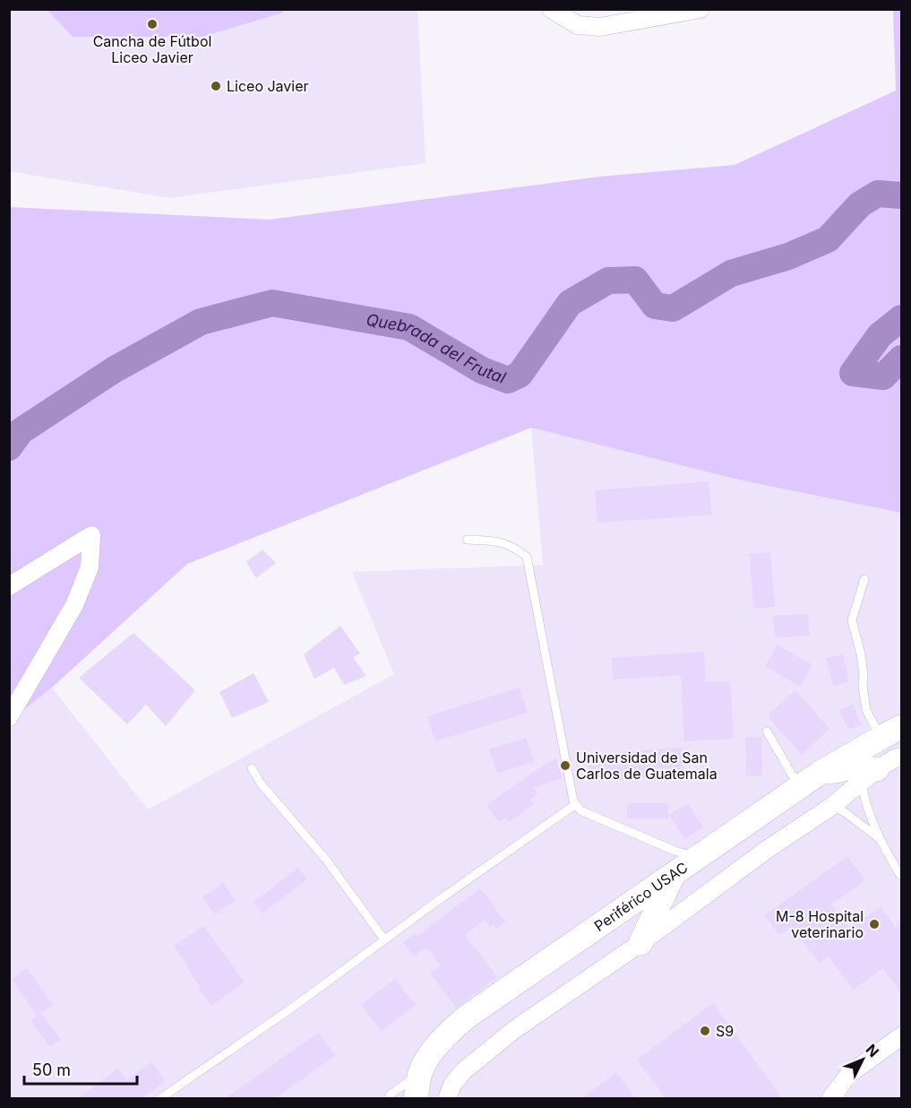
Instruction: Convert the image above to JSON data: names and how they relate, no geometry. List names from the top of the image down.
{
  "streets": {
    "street": ["Periférico USAC"]
  },
  "water": ["Quebrada del Frutal"],
  "places": [
    "Cancha de Fútbol Liceo Javier",
    "Liceo Javier",
    "Universidad de San Carlos de Guatemala",
    "M-8 Hospital veterinario",
    "S9"
  ],
  "scale_bar": "50 m",
  "north": "top right"
}
